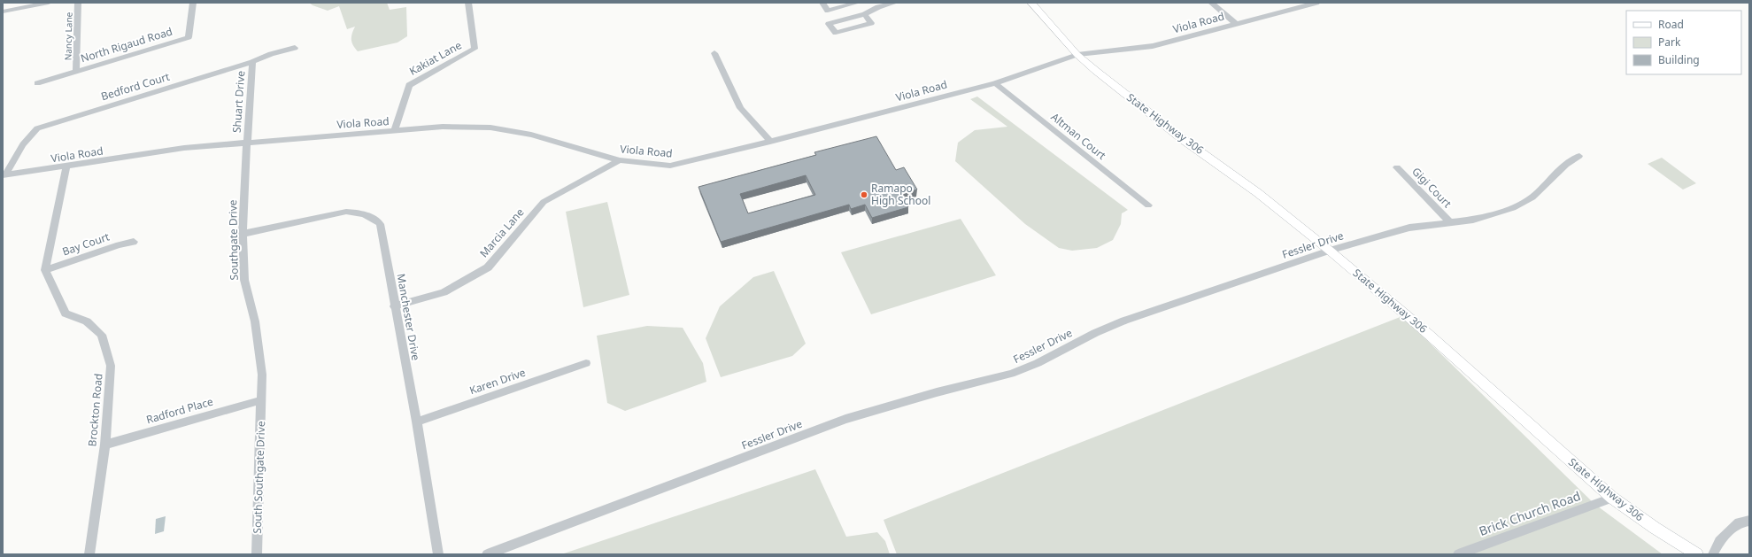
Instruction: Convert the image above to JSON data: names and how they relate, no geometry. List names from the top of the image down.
{
  "streets": {
    "main road": ["State Highway 306"],
    "street": [
      "Viola Road",
      "Nancy Lane",
      "North Rigaud Road",
      "Kakiat Lane",
      "Bedford Court",
      "Shuart Drive",
      "Altman Court",
      "Gigi Court",
      "Marcia Lane",
      "Southgate Drive",
      "Bay Court",
      "Fessler Drive",
      "Manchester Drive",
      "Karen Drive",
      "Brockton Road",
      "Radford Place",
      "South Southgate Drive",
      "Brick Church Road"
    ]
  },
  "crossings": [
    ["Viola Road", "Kakiat Lane"],
    ["Viola Road", "Bedford Court"],
    ["Viola Road", "Shuart Drive"],
    ["Viola Road", "State Highway 306"],
    ["Viola Road", "Altman Court"],
    ["Viola Road", "Marcia Lane"],
    ["Viola Road", "Southgate Drive"],
    ["Nancy Lane", "North Rigaud Road"],
    ["Bedford Court", "Shuart Drive"],
    ["Shuart Drive", "Southgate Drive"],
    ["State Highway 306", "Fessler Drive"],
    ["State Highway 306", "Brick Church Road"],
    ["Gigi Court", "Fessler Drive"],
    ["Marcia Lane", "Manchester Drive"],
    ["Southgate Drive", "Manchester Drive"],
    ["Southgate Drive", "Radford Place"],
    ["Southgate Drive", "South Southgate Drive"],
    ["Bay Court", "Brockton Road"],
    ["Manchester Drive", "Karen Drive"],
    ["Brockton Road", "Radford Place"],
    ["Radford Place", "South Southgate Drive"]
  ],
  "places": ["Ramapo High School"],
  "legend": ["Road", "Park", "Building"]
}
